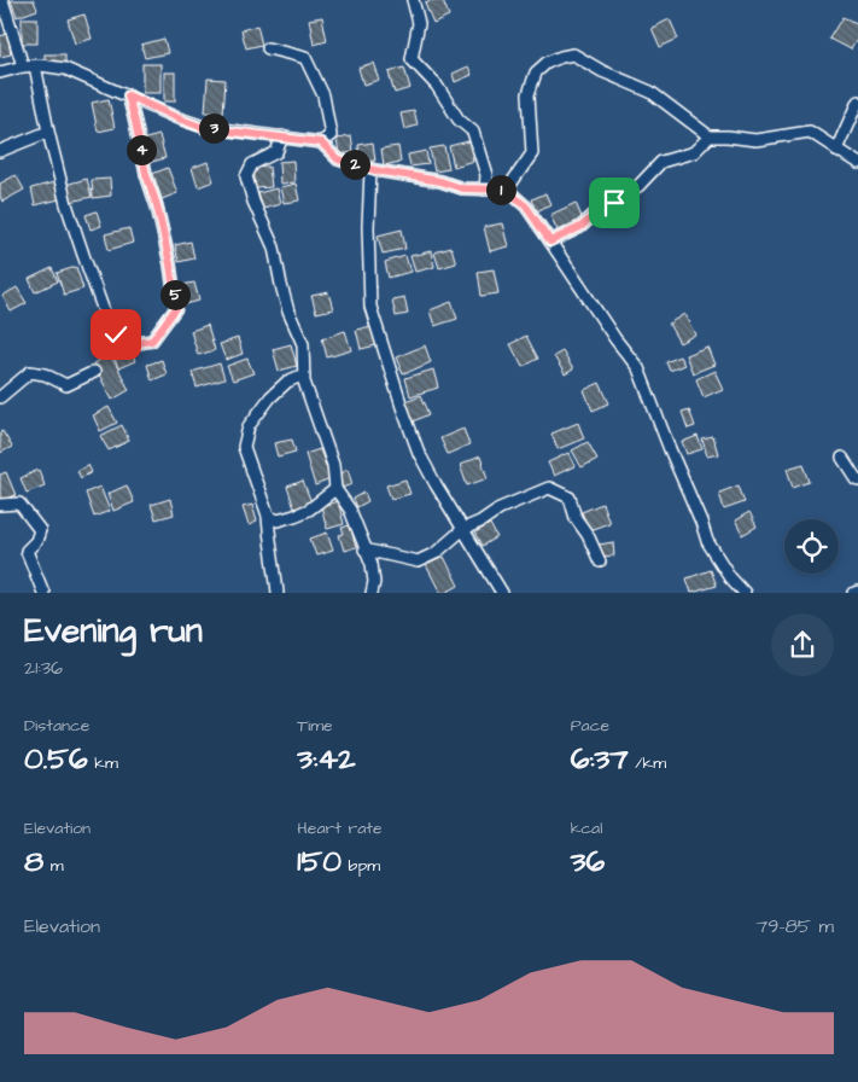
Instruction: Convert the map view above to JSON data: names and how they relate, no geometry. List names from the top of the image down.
{
  "page": {
    "pins": [
      "3",
      "4",
      "2",
      "1",
      "5"
    ],
    "heading": ["Evening run", "21:36"],
    "stats": [
      ["Distance", "0.56 km"],
      ["Time", "3:42"],
      ["Pace", "6:37 /km"],
      ["Elevation", "8 m"],
      ["Heart rate", "150 bpm"],
      ["kcal", "36"]
    ],
    "chart": ["Elevation", "79–85 m"]
  }
}
